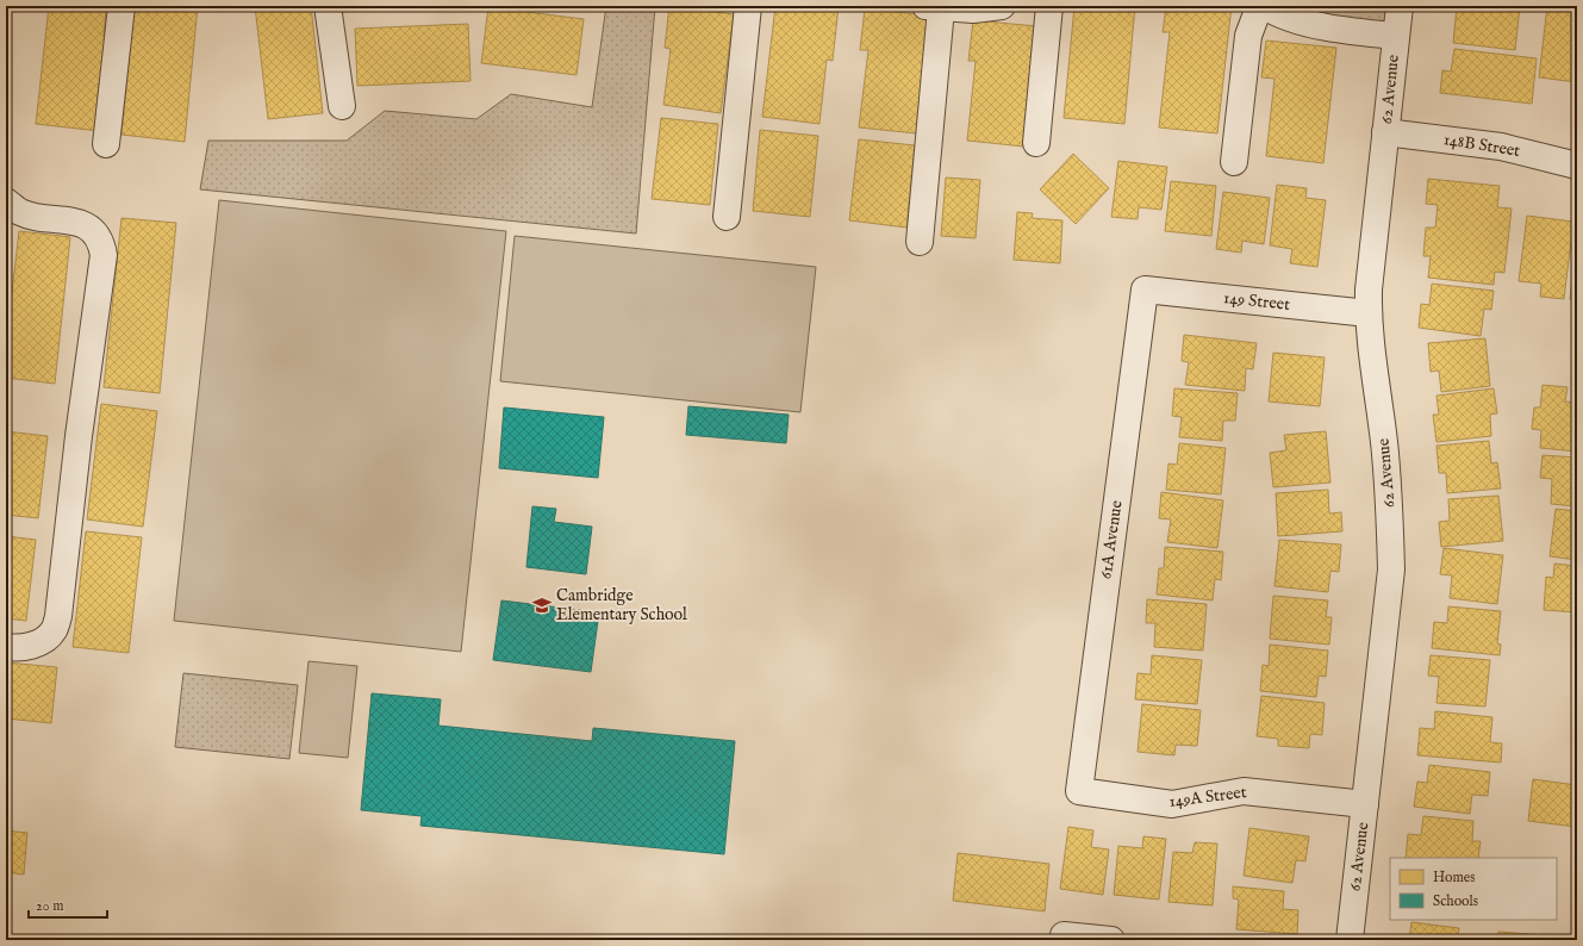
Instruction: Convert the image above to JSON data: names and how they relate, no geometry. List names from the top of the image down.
{
  "streets": {
    "street": [
      "62 Avenue",
      "148B Street",
      "149 Street",
      "61A Avenue",
      "149A Street"
    ]
  },
  "crossings": [
    ["62 Avenue", "148B Street"],
    ["62 Avenue", "149 Street"],
    ["62 Avenue", "149A Street"],
    ["149 Street", "61A Avenue"],
    ["61A Avenue", "149A Street"]
  ],
  "places": {
    "school or university": ["Cambridge Elementary School"]
  },
  "legend": ["Homes", "Schools"],
  "scale_bar": "20 m"
}
